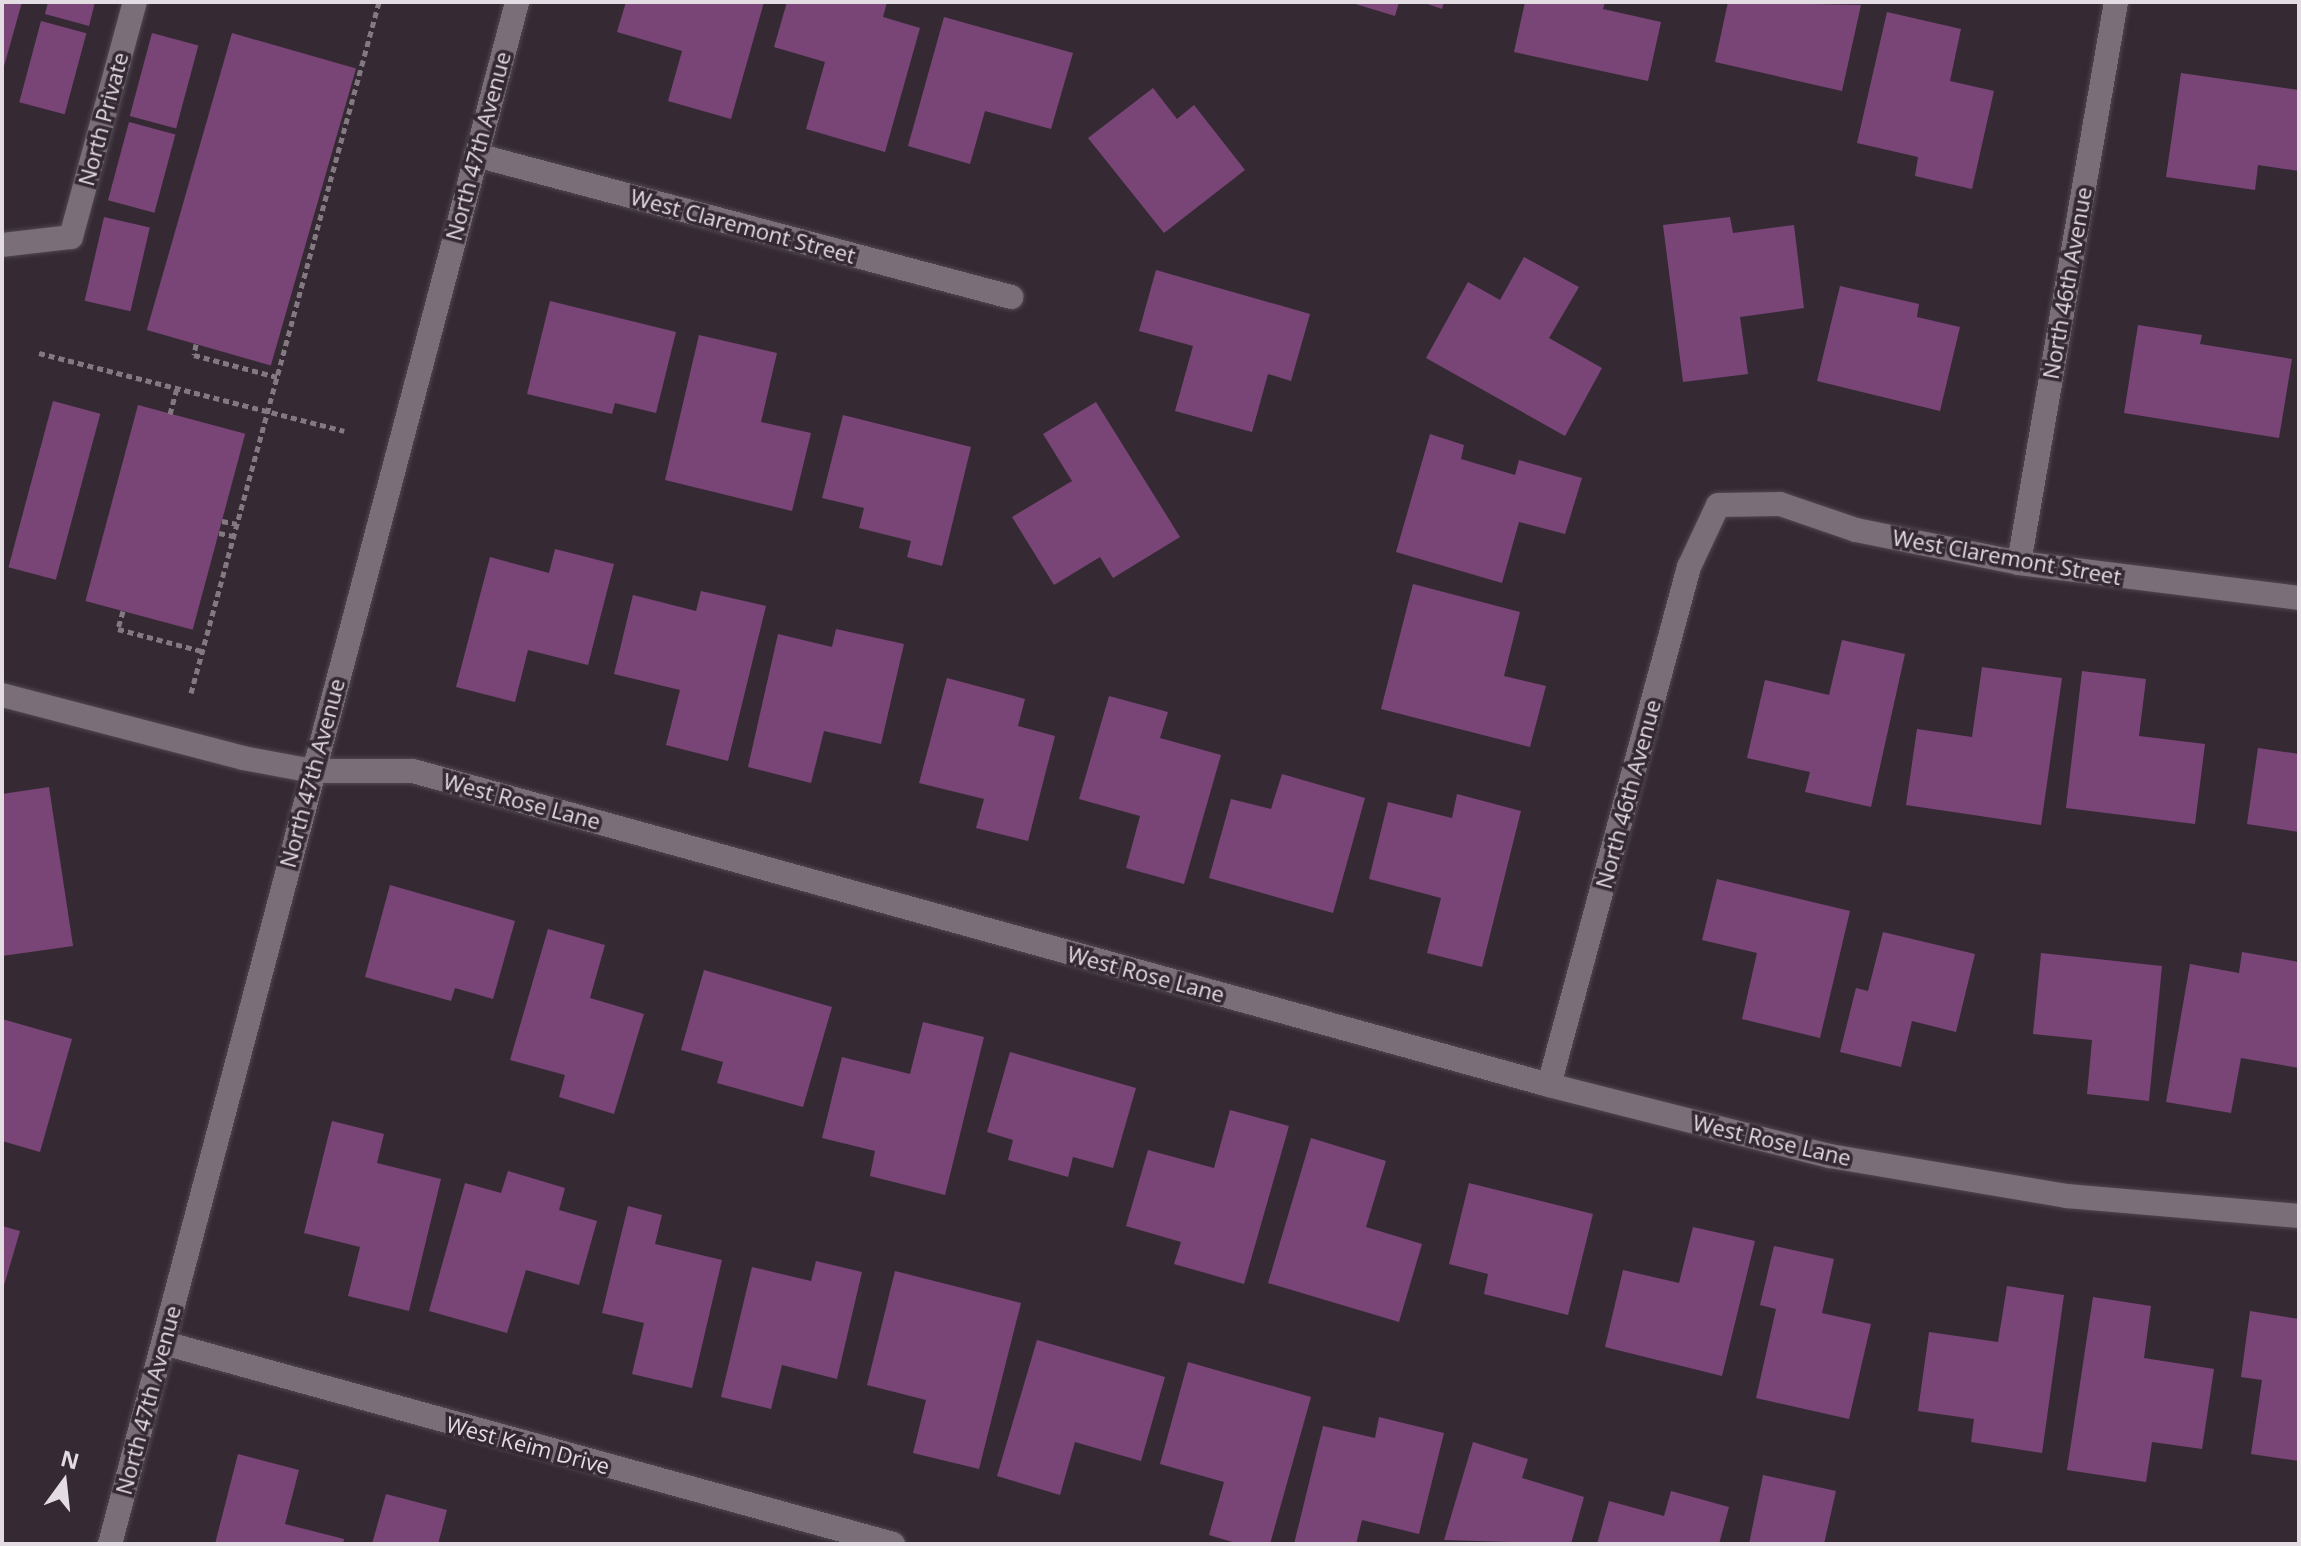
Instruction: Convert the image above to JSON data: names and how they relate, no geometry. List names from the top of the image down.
{
  "streets": {
    "street": [
      "North Private",
      "North 47th Avenue",
      "West Claremont Street",
      "North 46th Avenue",
      "West Rose Lane",
      "West Keim Drive"
    ]
  },
  "crossings": [
    ["North 47th Avenue", "West Claremont Street"],
    ["North 47th Avenue", "West Rose Lane"],
    ["North 47th Avenue", "West Keim Drive"],
    ["West Claremont Street", "North 46th Avenue"],
    ["North 46th Avenue", "West Rose Lane"]
  ],
  "north": "top"
}
